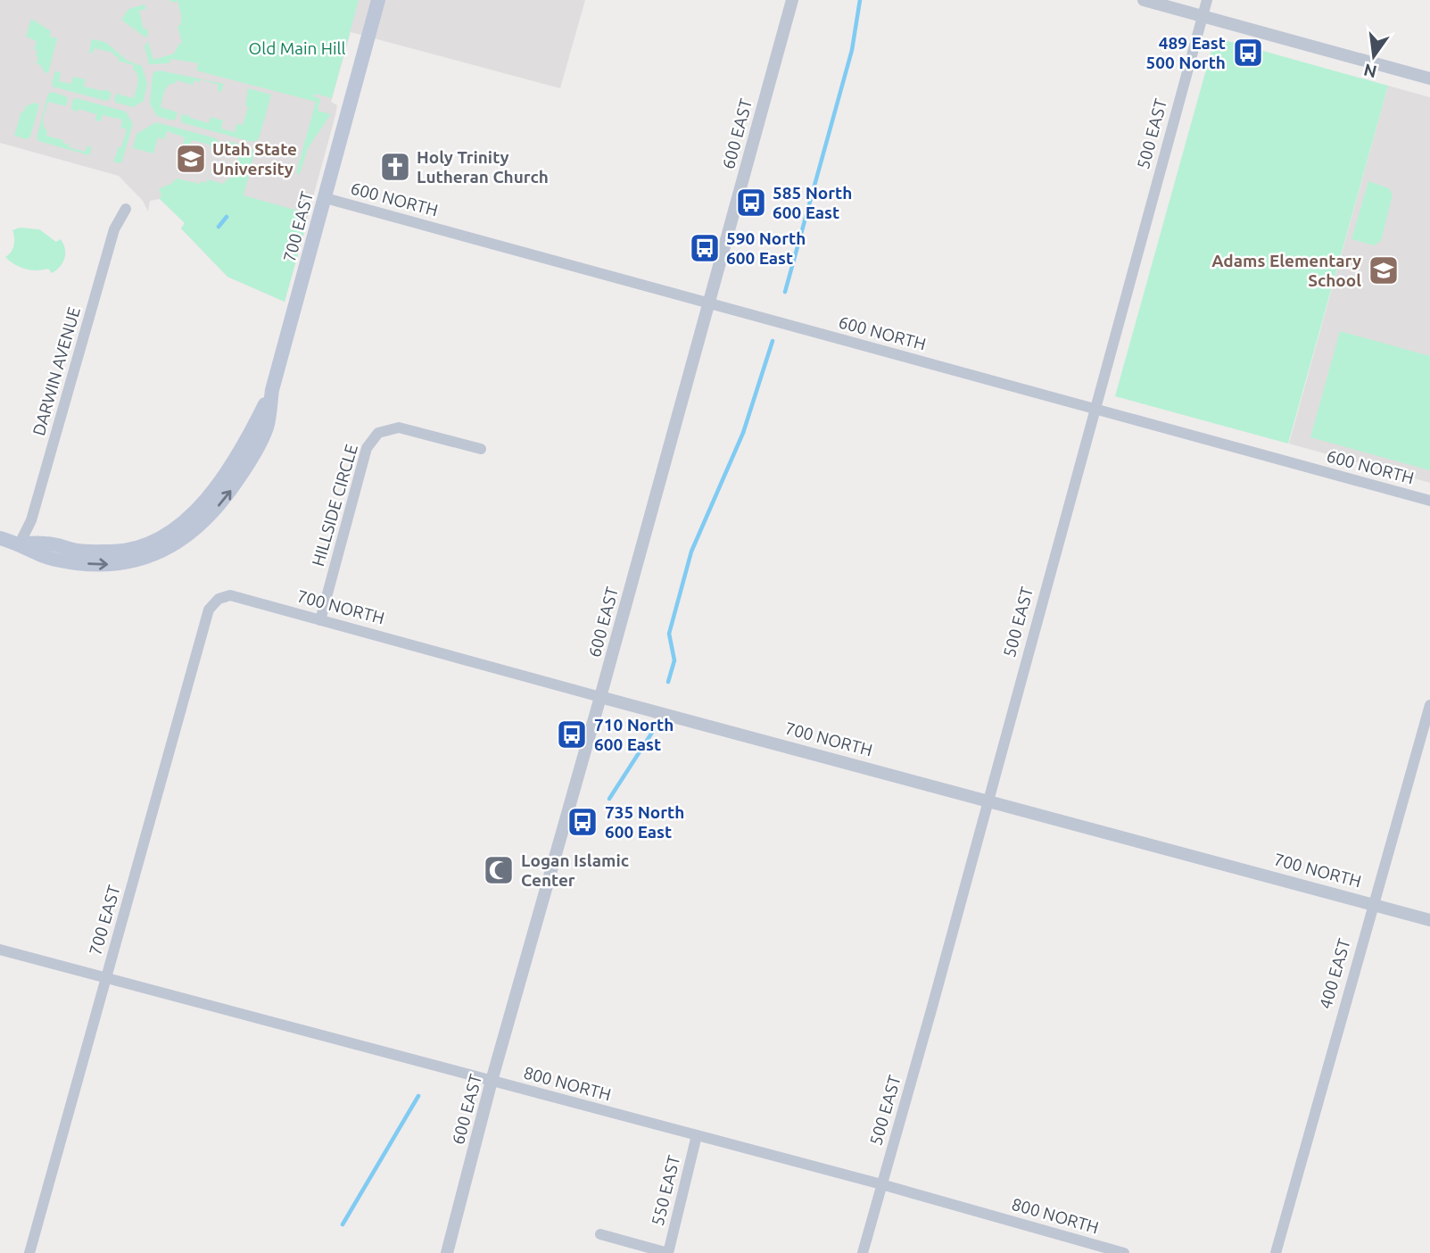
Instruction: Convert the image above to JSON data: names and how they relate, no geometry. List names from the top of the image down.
{
  "streets": {
    "main road": ["700 EAST"],
    "street": [
      "600 EAST",
      "500 EAST",
      "600 NORTH",
      "DARWIN AVENUE",
      "HILLSIDE CIRCLE",
      "700 NORTH",
      "400 EAST",
      "800 NORTH",
      "550 EAST"
    ]
  },
  "crossings": [
    ["600 EAST", "600 NORTH"],
    ["600 EAST", "700 NORTH"],
    ["600 EAST", "800 NORTH"],
    ["500 EAST", "600 NORTH"],
    ["500 EAST", "700 NORTH"],
    ["500 EAST", "800 NORTH"],
    ["600 NORTH", "700 EAST"],
    ["700 EAST", "DARWIN AVENUE"],
    ["700 EAST", "700 NORTH"],
    ["700 EAST", "800 NORTH"],
    ["HILLSIDE CIRCLE", "700 NORTH"],
    ["700 NORTH", "400 EAST"],
    ["800 NORTH", "550 EAST"]
  ],
  "parks": ["Old Main Hill"],
  "places": {
    "bus stop": [
      "489 East 500 North",
      "585 North 600 East",
      "590 North 600 East",
      "710 North 600 East",
      "735 North 600 East"
    ],
    "school or university": ["Utah State University", "Adams Elementary School"],
    "church": ["Holy Trinity Lutheran Church"],
    "mosque": ["Logan Islamic Center"]
  },
  "north": "bottom"
}
